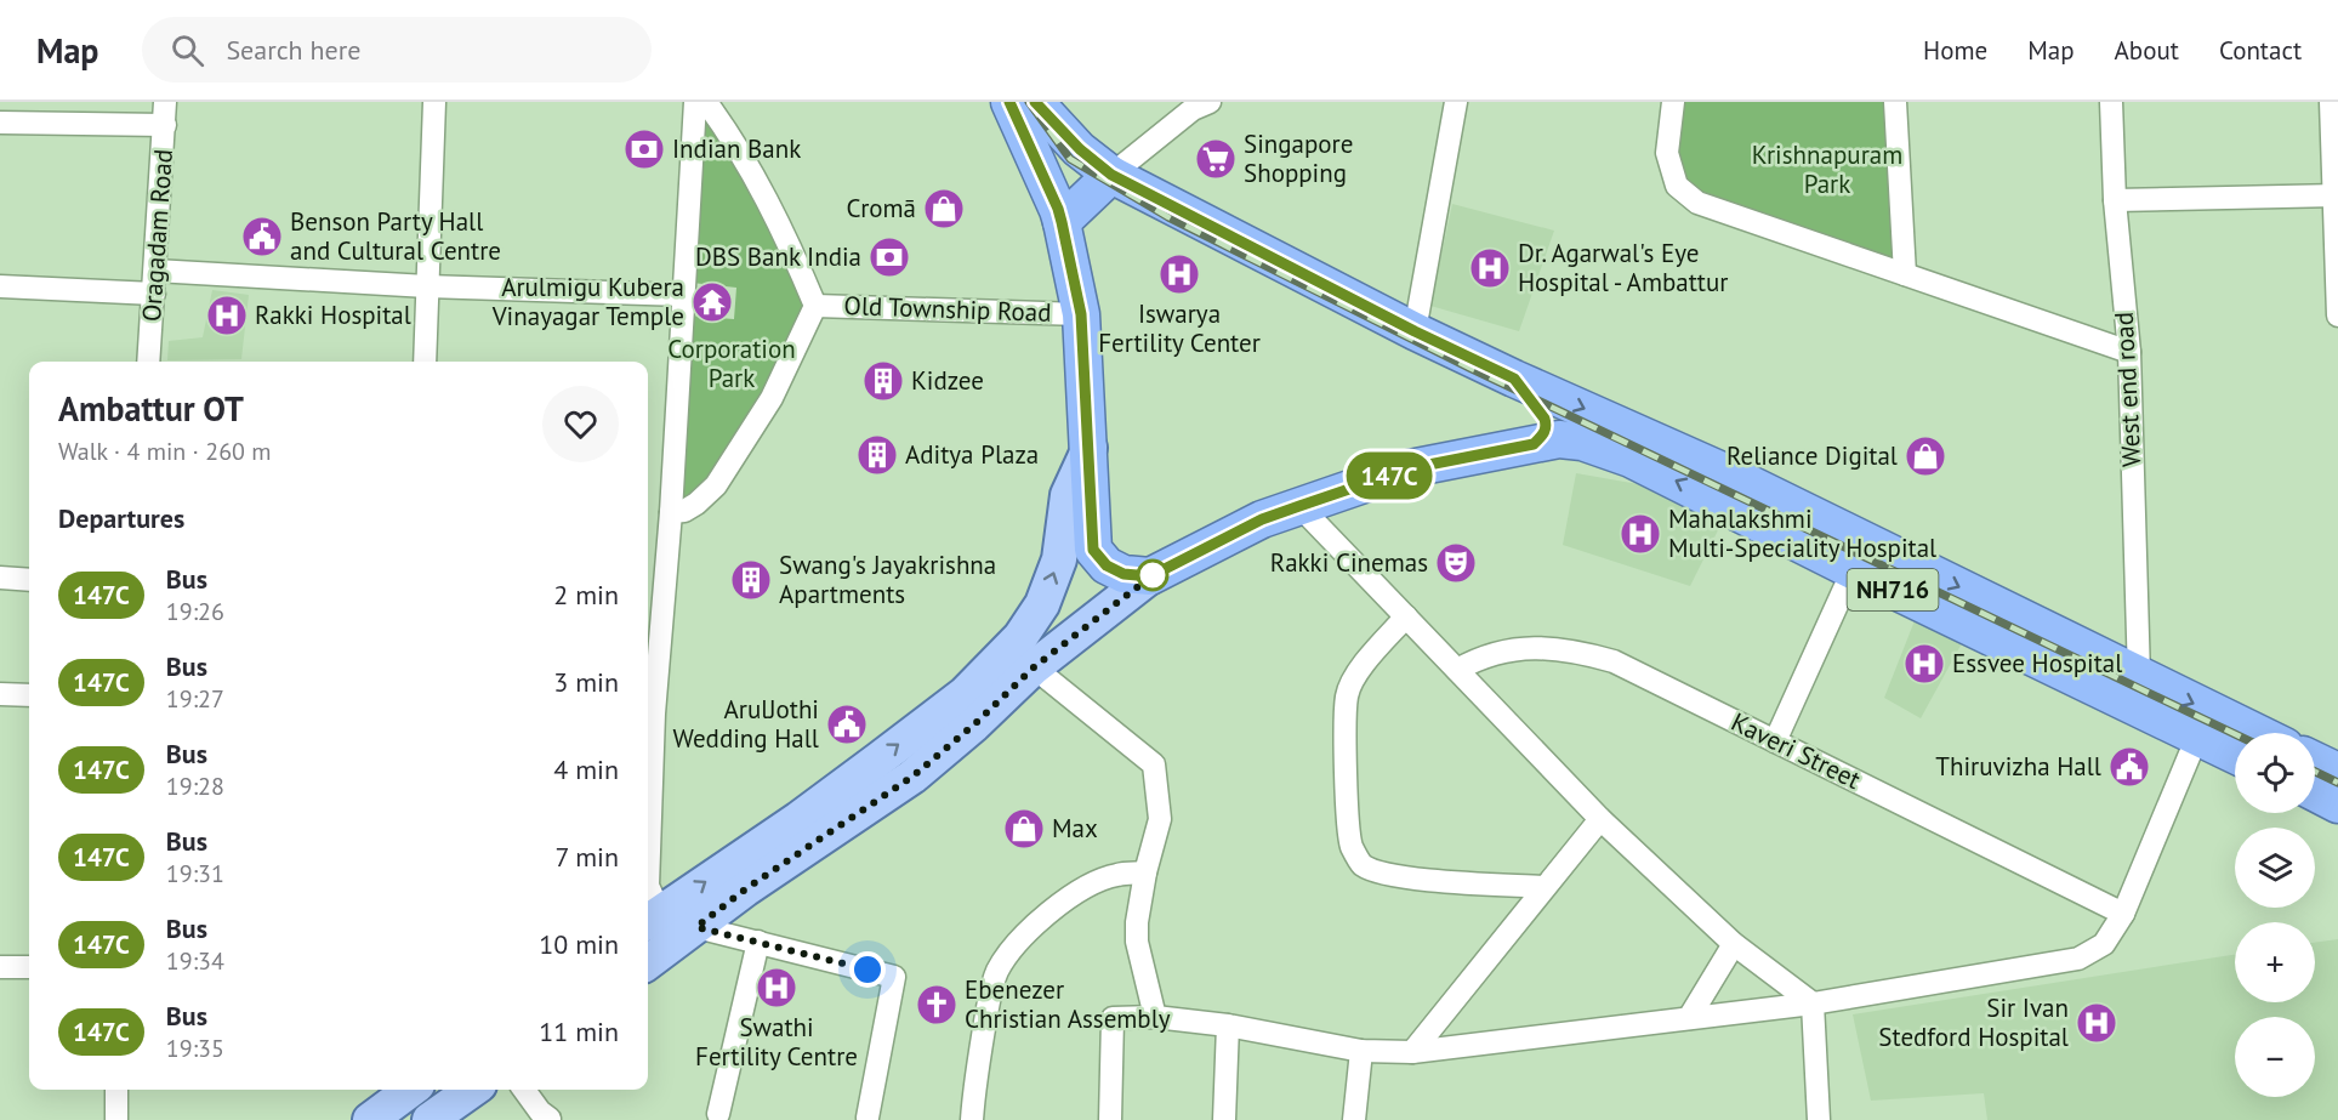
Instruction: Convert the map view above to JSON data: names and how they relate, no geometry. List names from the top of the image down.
{
  "streets": {
    "highway": ["NH716"],
    "street": [
      "Oragadam Road",
      "Old Township Road",
      "West end road",
      "Kaveri Street"
    ]
  },
  "crossings": [
    ["West end road", "NH716"]
  ],
  "parks": ["Krishnapuram Park", "Corporation Park"],
  "places": {
    "bank": ["Indian Bank", "DBS Bank India"],
    "supermarket": ["Singapore Shopping"],
    "shop": ["Cromā", "Reliance Digital", "Max"],
    "public building": ["Benson Party Hall and Cultural Centre", "ArulJothi Wedding Hall", "Thiruvizha Hall"],
    "hospital": [
      "Dr. Agarwal's Eye Hospital - Ambattur",
      "Iswarya Fertility Center",
      "Rakki Hospital",
      "Mahalakshmi Multi-Speciality Hospital",
      "Essvee Hospital",
      "Swathi Fertility Centre",
      "Sir Ivan Stedford Hospital"
    ],
    "temple": ["Arulmigu Kubera Vinayagar Temple"],
    "building": ["Kidzee", "Aditya Plaza", "Swang's Jayakrishna Apartments"],
    "theatre": ["Rakki Cinemas"],
    "church": ["Ebenezer Christian Assembly"]
  },
  "lines": ["bus line 147C"],
  "page": {
    "header": "Map",
    "search": "Search here",
    "nav": [
      "Home",
      "Map",
      "About",
      "Contact"
    ],
    "on_map": "147C",
    "heading": [
      ["Ambattur OT", "Walk · 4 min · 260 m"],
      "Departures"
    ],
    "list": [
      {
        "mark": "147C",
        "name": "Bus",
        "note": "19:26",
        "value": "2 min"
      },
      {
        "mark": "147C",
        "name": "Bus",
        "note": "19:27",
        "value": "3 min"
      },
      {
        "mark": "147C",
        "name": "Bus",
        "note": "19:28",
        "value": "4 min"
      },
      {
        "mark": "147C",
        "name": "Bus",
        "note": "19:31",
        "value": "7 min"
      },
      {
        "mark": "147C",
        "name": "Bus",
        "note": "19:34",
        "value": "10 min"
      },
      {
        "mark": "147C",
        "name": "Bus",
        "note": "19:35",
        "value": "11 min"
      }
    ],
    "map_buttons": ["+", "−"]
  }
}
